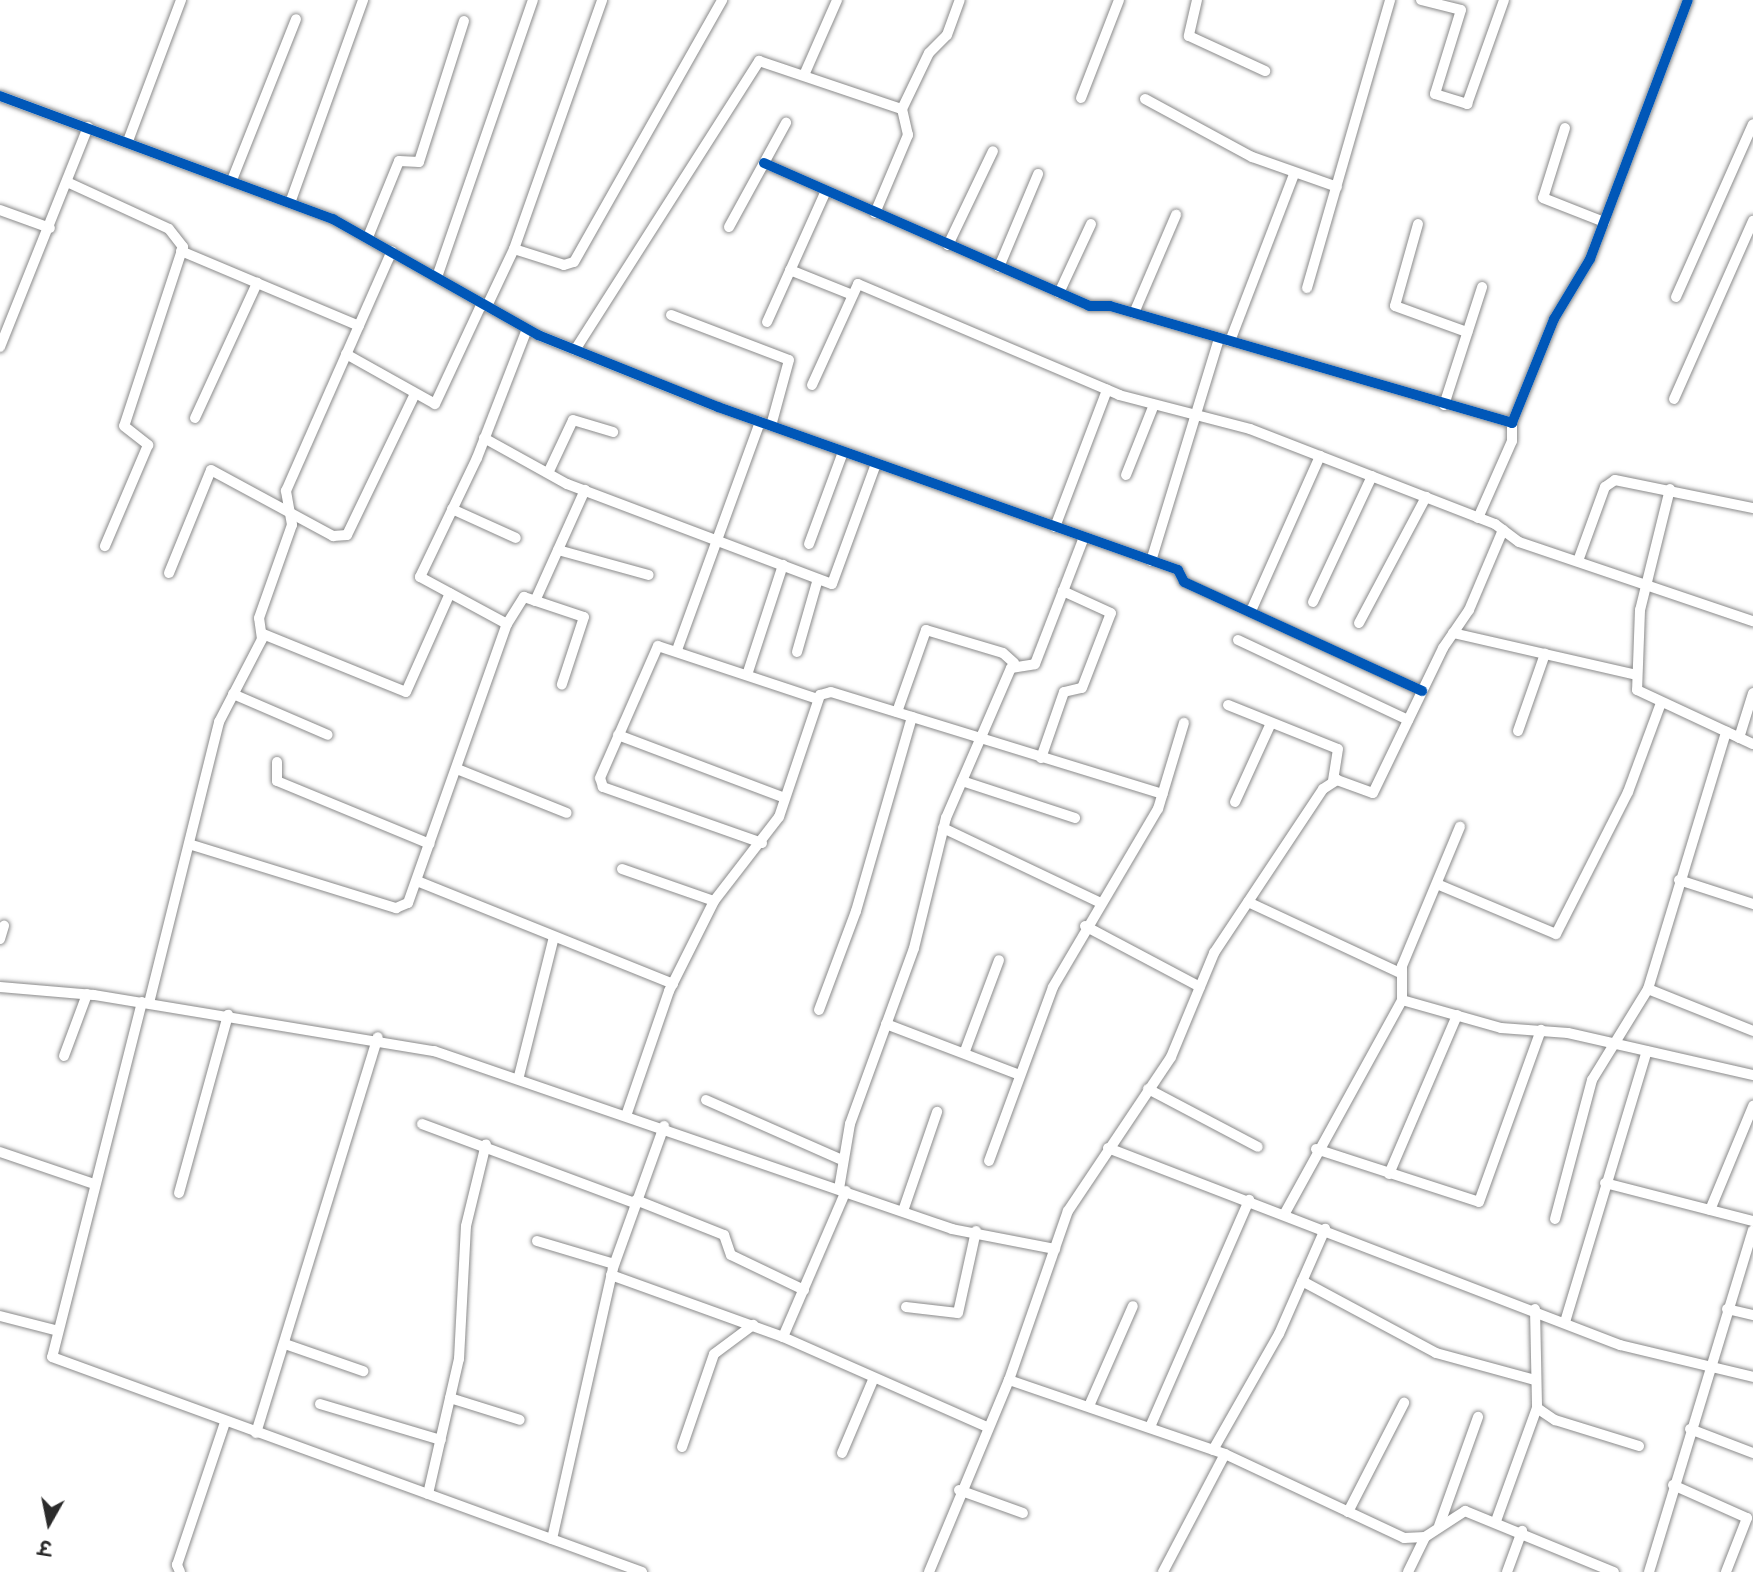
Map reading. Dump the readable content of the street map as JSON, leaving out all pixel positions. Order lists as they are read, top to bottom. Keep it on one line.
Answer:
{"north":"bottom"}
